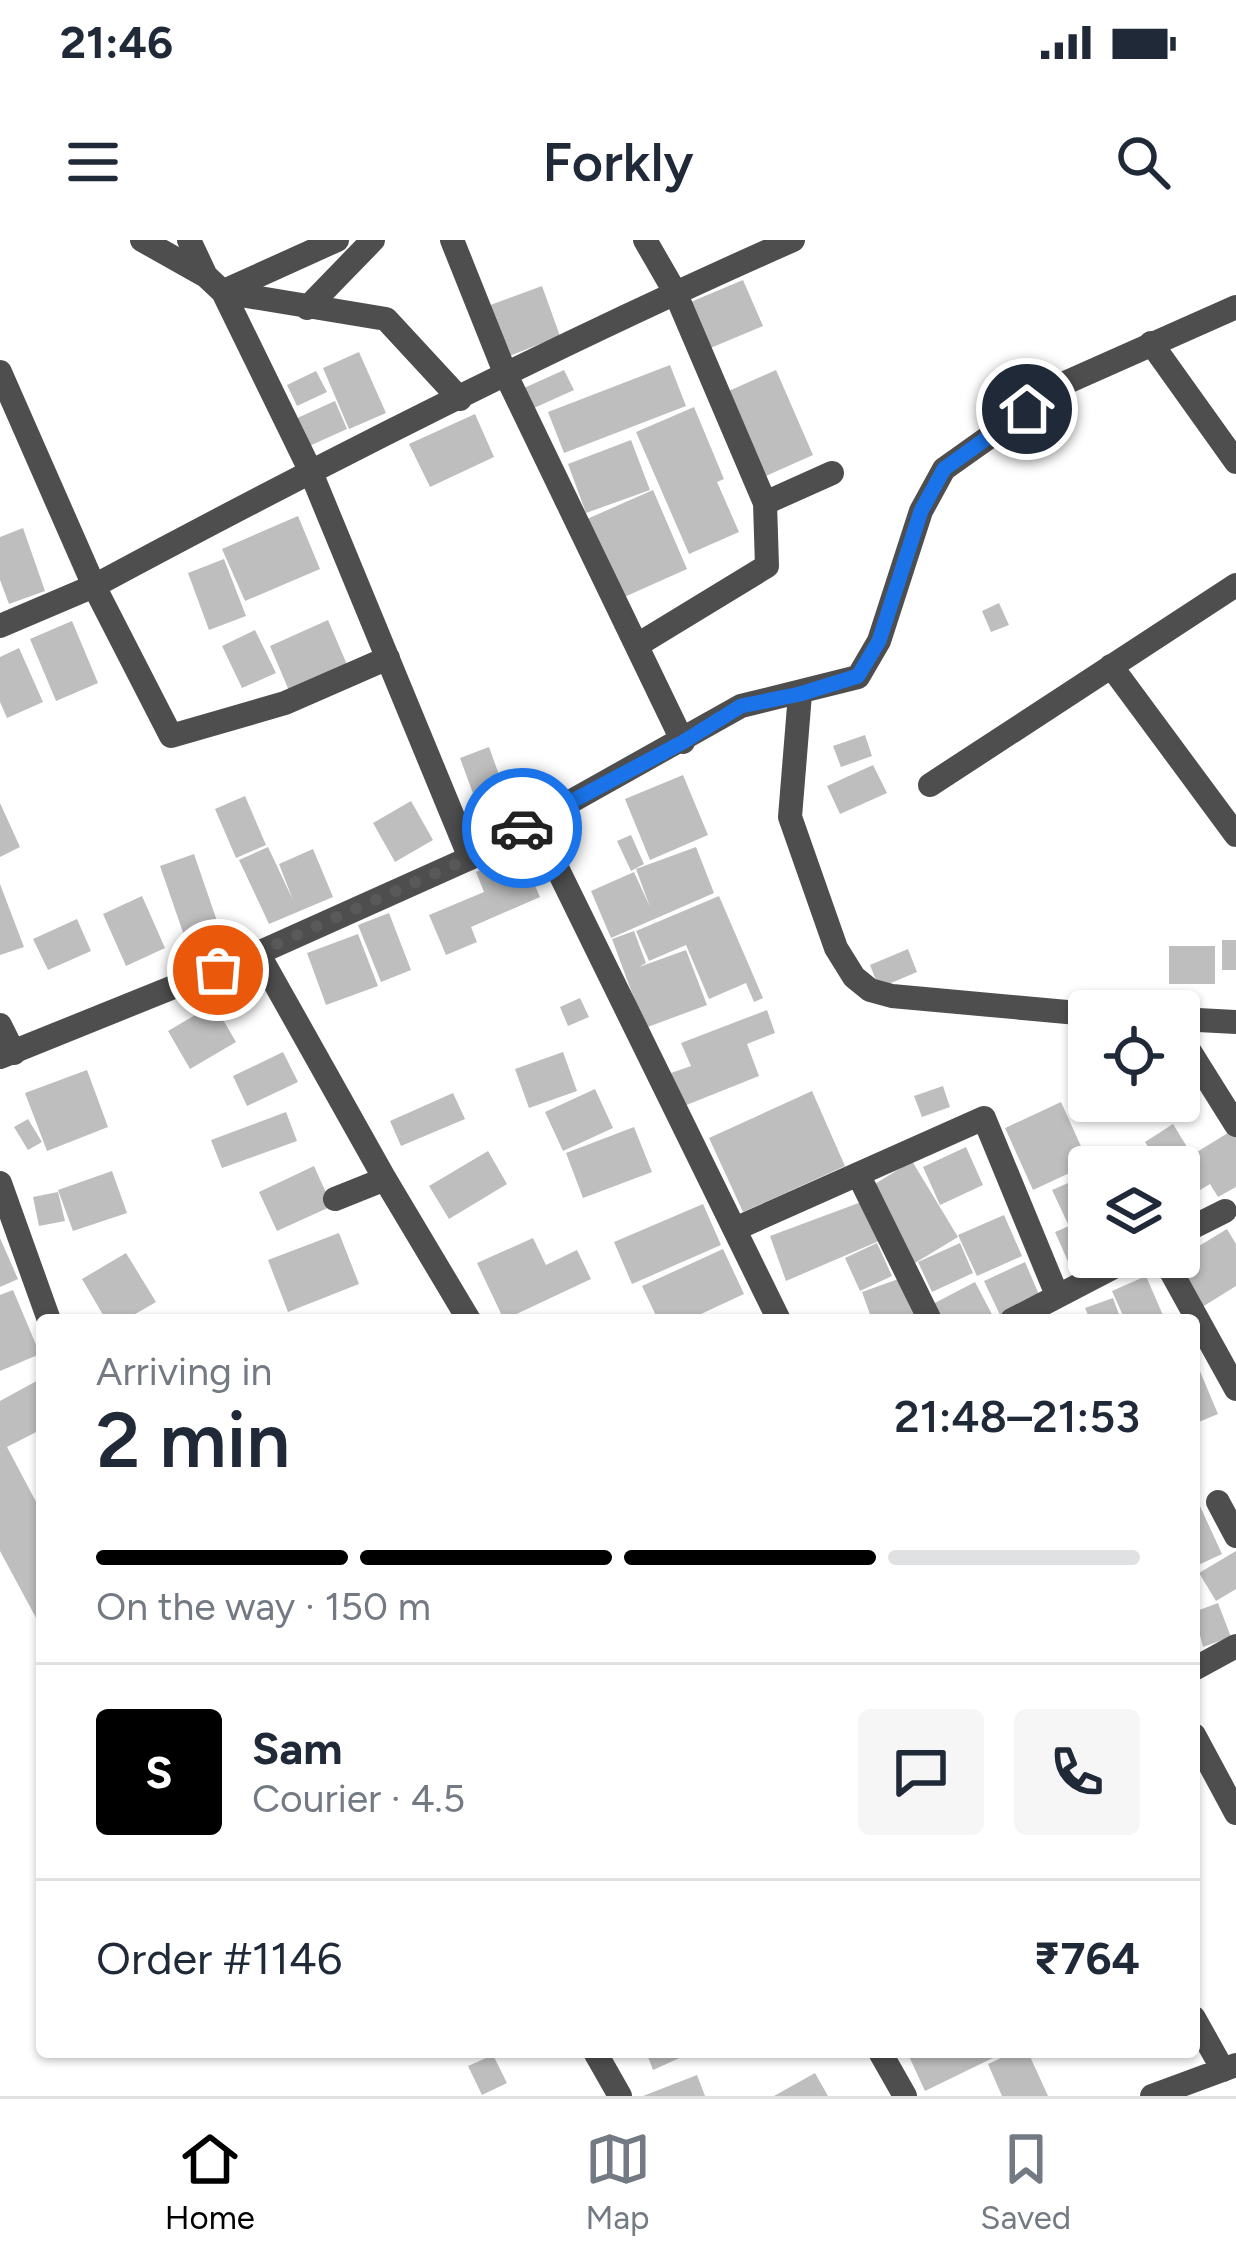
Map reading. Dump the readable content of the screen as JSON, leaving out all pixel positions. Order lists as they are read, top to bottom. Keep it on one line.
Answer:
{"page":{"status":"21:46","header":"Forkly","heading":["2 min","Arriving in","21:48–21:53"],"panel":["Sam","Courier · 4.5","Order #1146","₹764"],"bar":"On the way · 150 m","round":"S","tabs":["Home","Map","Saved"]}}
